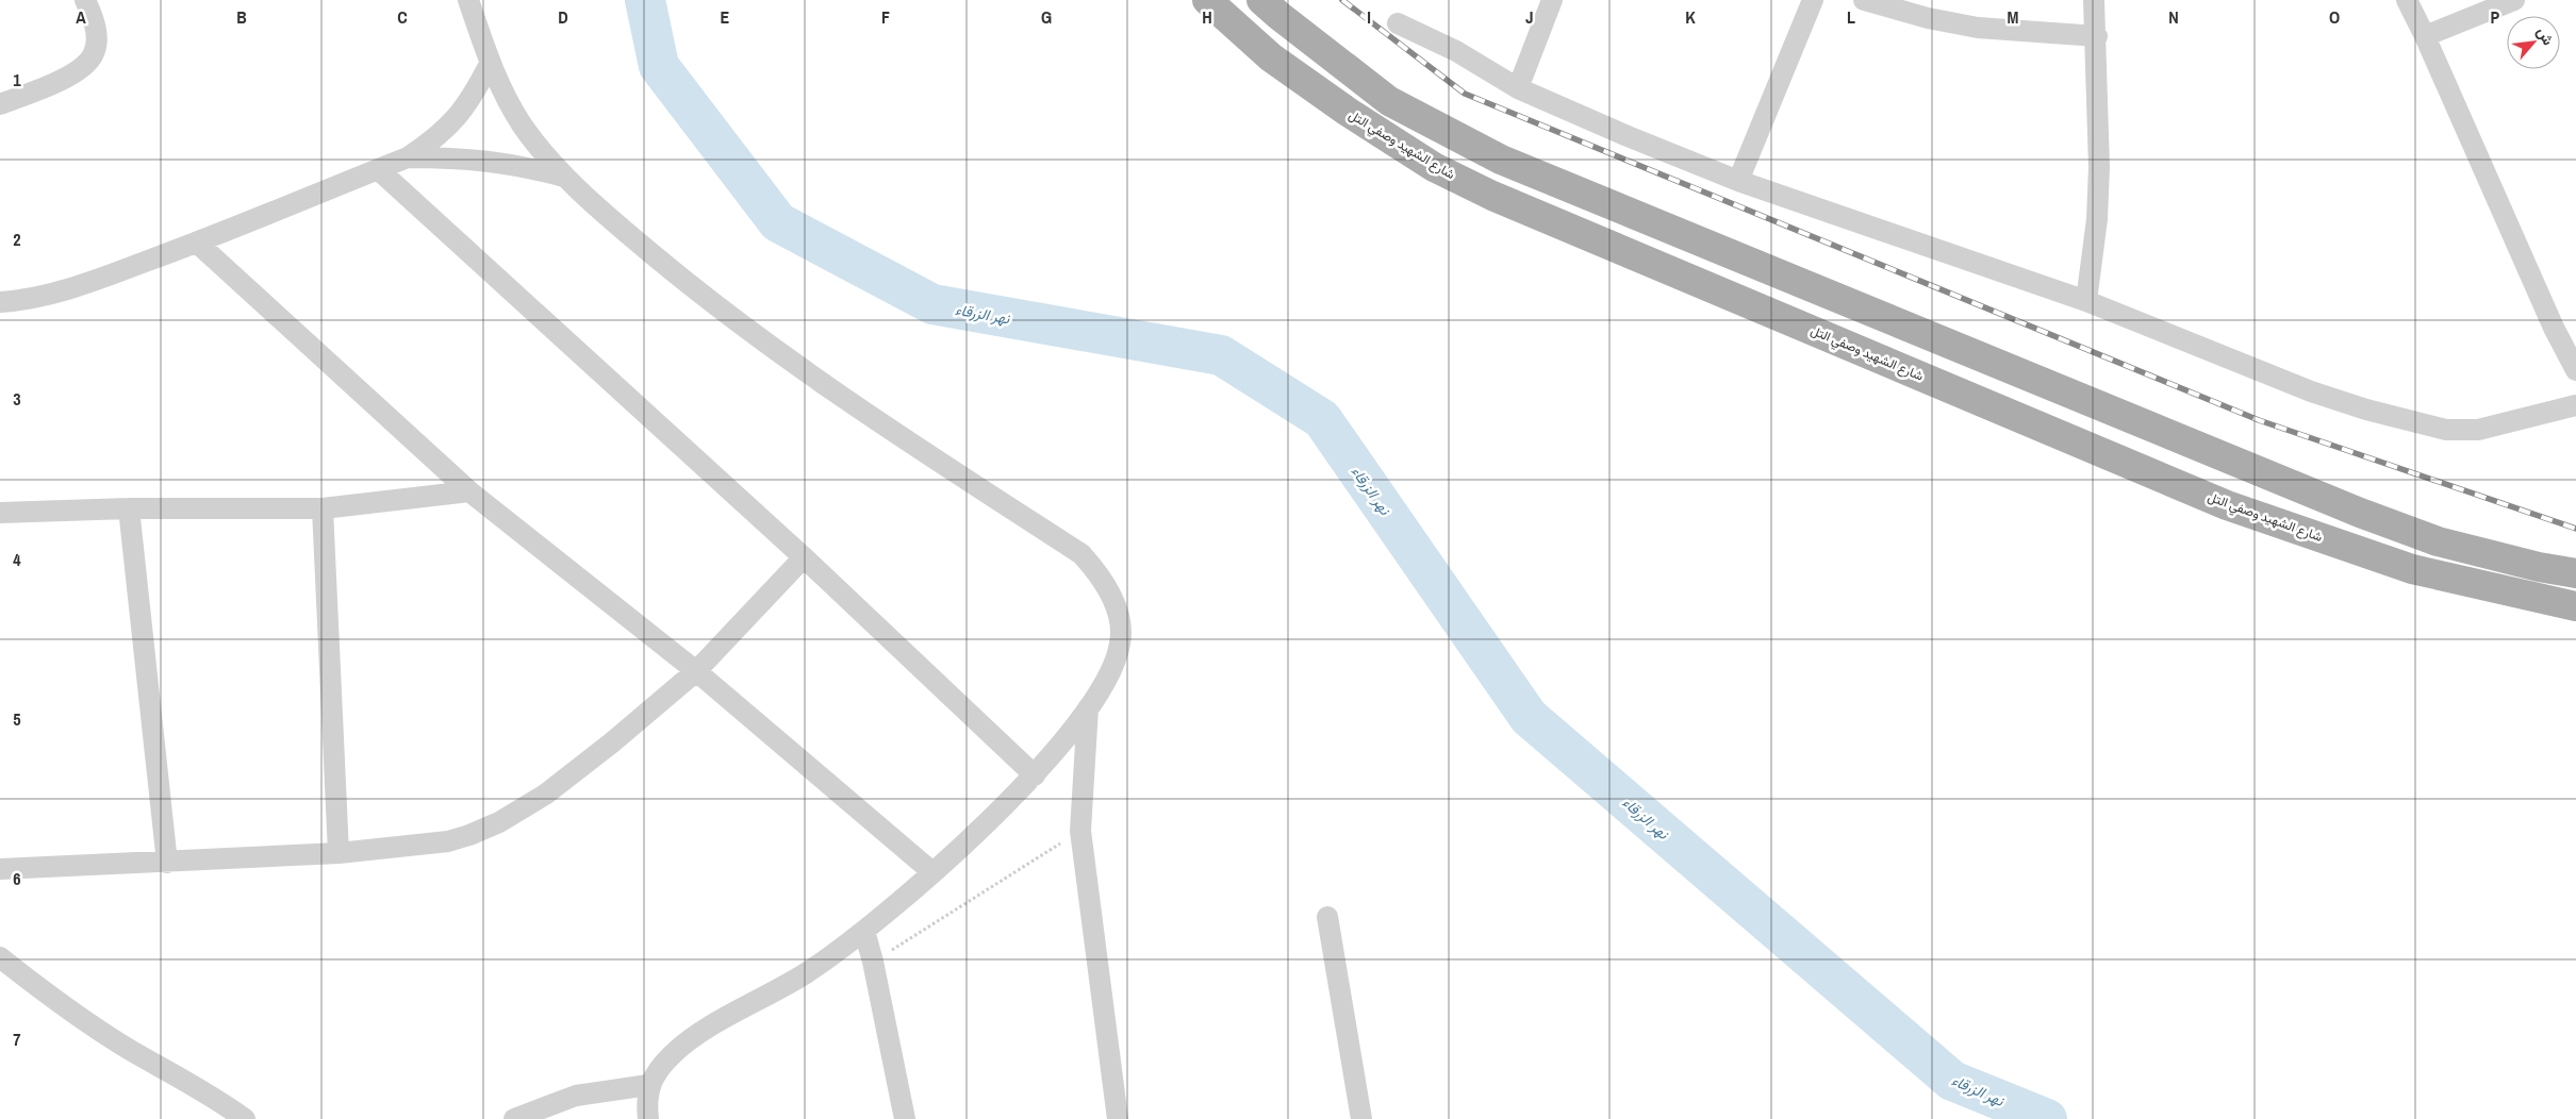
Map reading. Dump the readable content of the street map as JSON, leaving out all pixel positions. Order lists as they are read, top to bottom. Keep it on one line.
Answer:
{"streets":{"main road":["شارع الشهيد وصفي التل"]},"water":["نهر الزرقاء"],"north":"top right","grid":{"columns":["A","B","C","D","E","F","G","H","I","J","K","L","M","N","O","P"],"rows":["1","2","3","4","5","6","7"]}}
